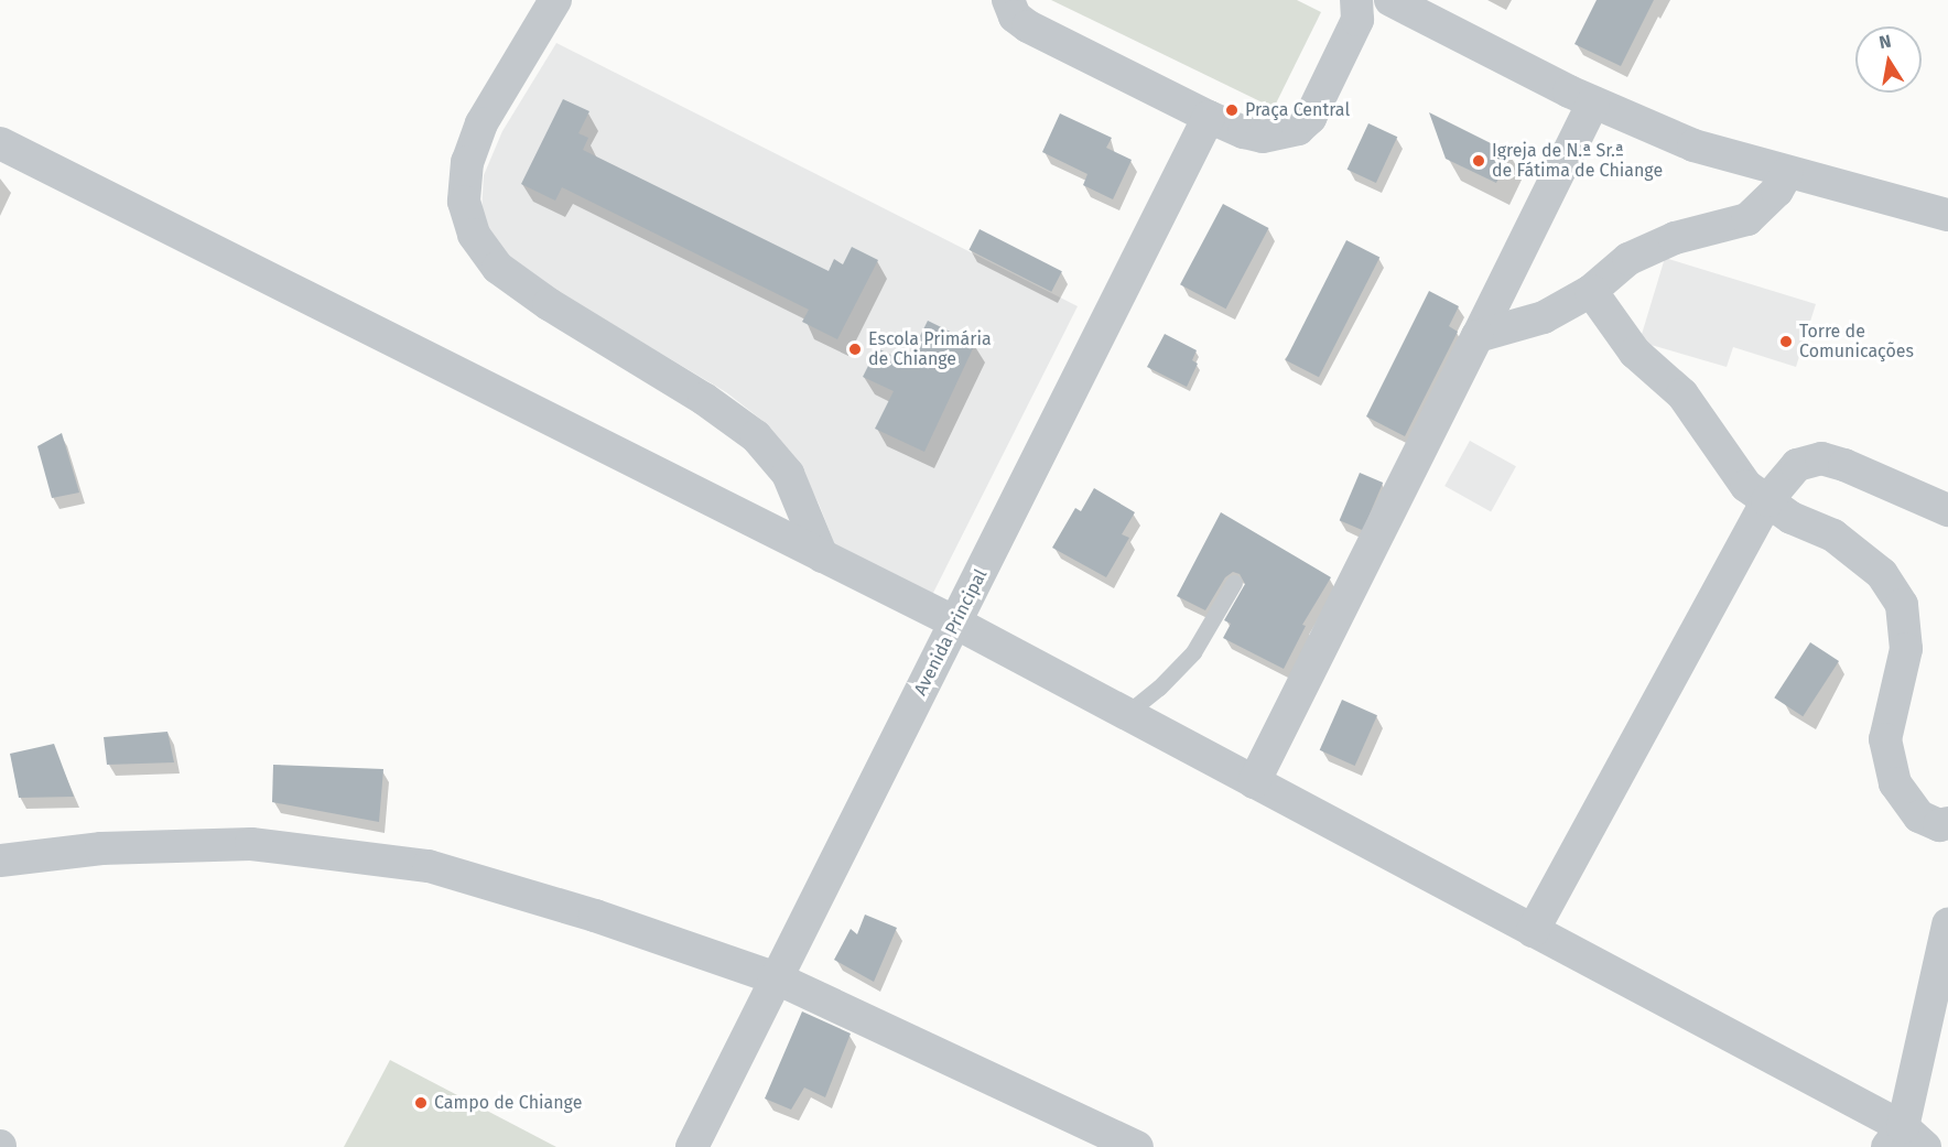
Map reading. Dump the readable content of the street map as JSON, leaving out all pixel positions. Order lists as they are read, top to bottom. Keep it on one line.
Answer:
{"streets":{"street":["Avenida Principal"]},"places":["Praça Central","Igreja de N.ª Sr.ª de Fátima de Chiange","Torre de Comunicações","Escola Primária de Chiange","Campo de Chiange"],"north":"top"}
